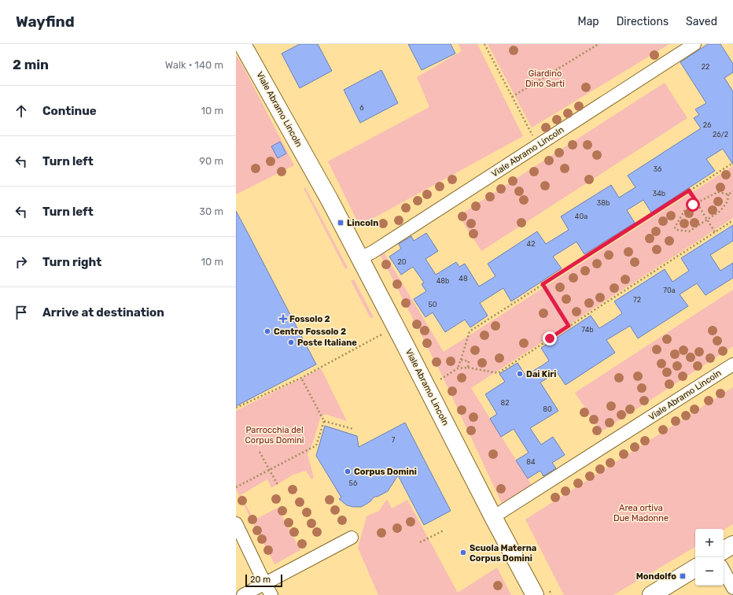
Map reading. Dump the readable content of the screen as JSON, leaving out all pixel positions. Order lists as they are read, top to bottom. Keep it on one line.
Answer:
{"streets":{"street":["Viale Abramo Lincoln"]},"parks":["Giardino Dino Sarti","Parrocchia del Corpus Domini","Area ortiva Due Madonne"],"places":{"transit":["Lincoln","Mondolfo"],"health":["Fossolo 2"],"other":["Centro Fossolo 2","Poste Italiane","Dai Kiri","Corpus Domini","Scuola Materna Corpus Domini"]},"house_numbers":["22","6","26","26/2","36","34b","38b","40a","42","20","48","48b","70a","72","50","74b","82","80","7","84","56"],"scale_bar":"20 m","page":{"header":"Wayfind","nav":["Map","Directions","Saved"],"heading":["2 min","Walk · 140 m"],"list":[["Continue","10 m"],["Turn left","90 m"],["Turn left","30 m"],["Turn right","10 m"],"Arrive at destination"],"map_buttons":["+","−"],"scale":"20 m"}}
